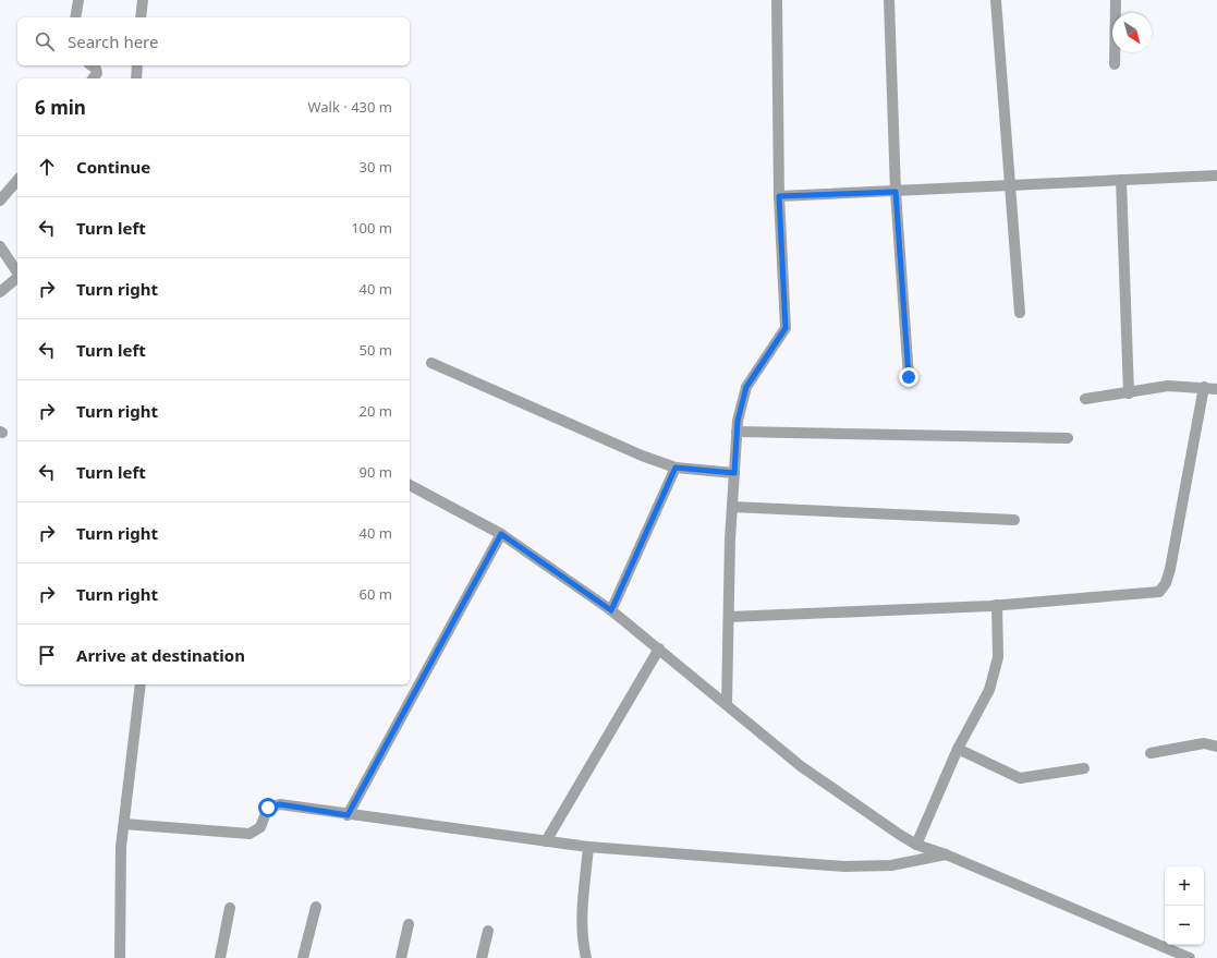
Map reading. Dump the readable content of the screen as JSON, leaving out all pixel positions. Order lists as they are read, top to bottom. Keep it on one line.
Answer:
{"north":"bottom right","page":{"search":"Search here","heading":["6 min","Walk · 430 m"],"list":[["Continue","30 m"],["Turn left","100 m"],["Turn right","40 m"],["Turn left","50 m"],["Turn right","20 m"],["Turn left","90 m"],["Turn right","40 m"],["Turn right","60 m"],"Arrive at destination"],"map_buttons":["+","−"]}}
